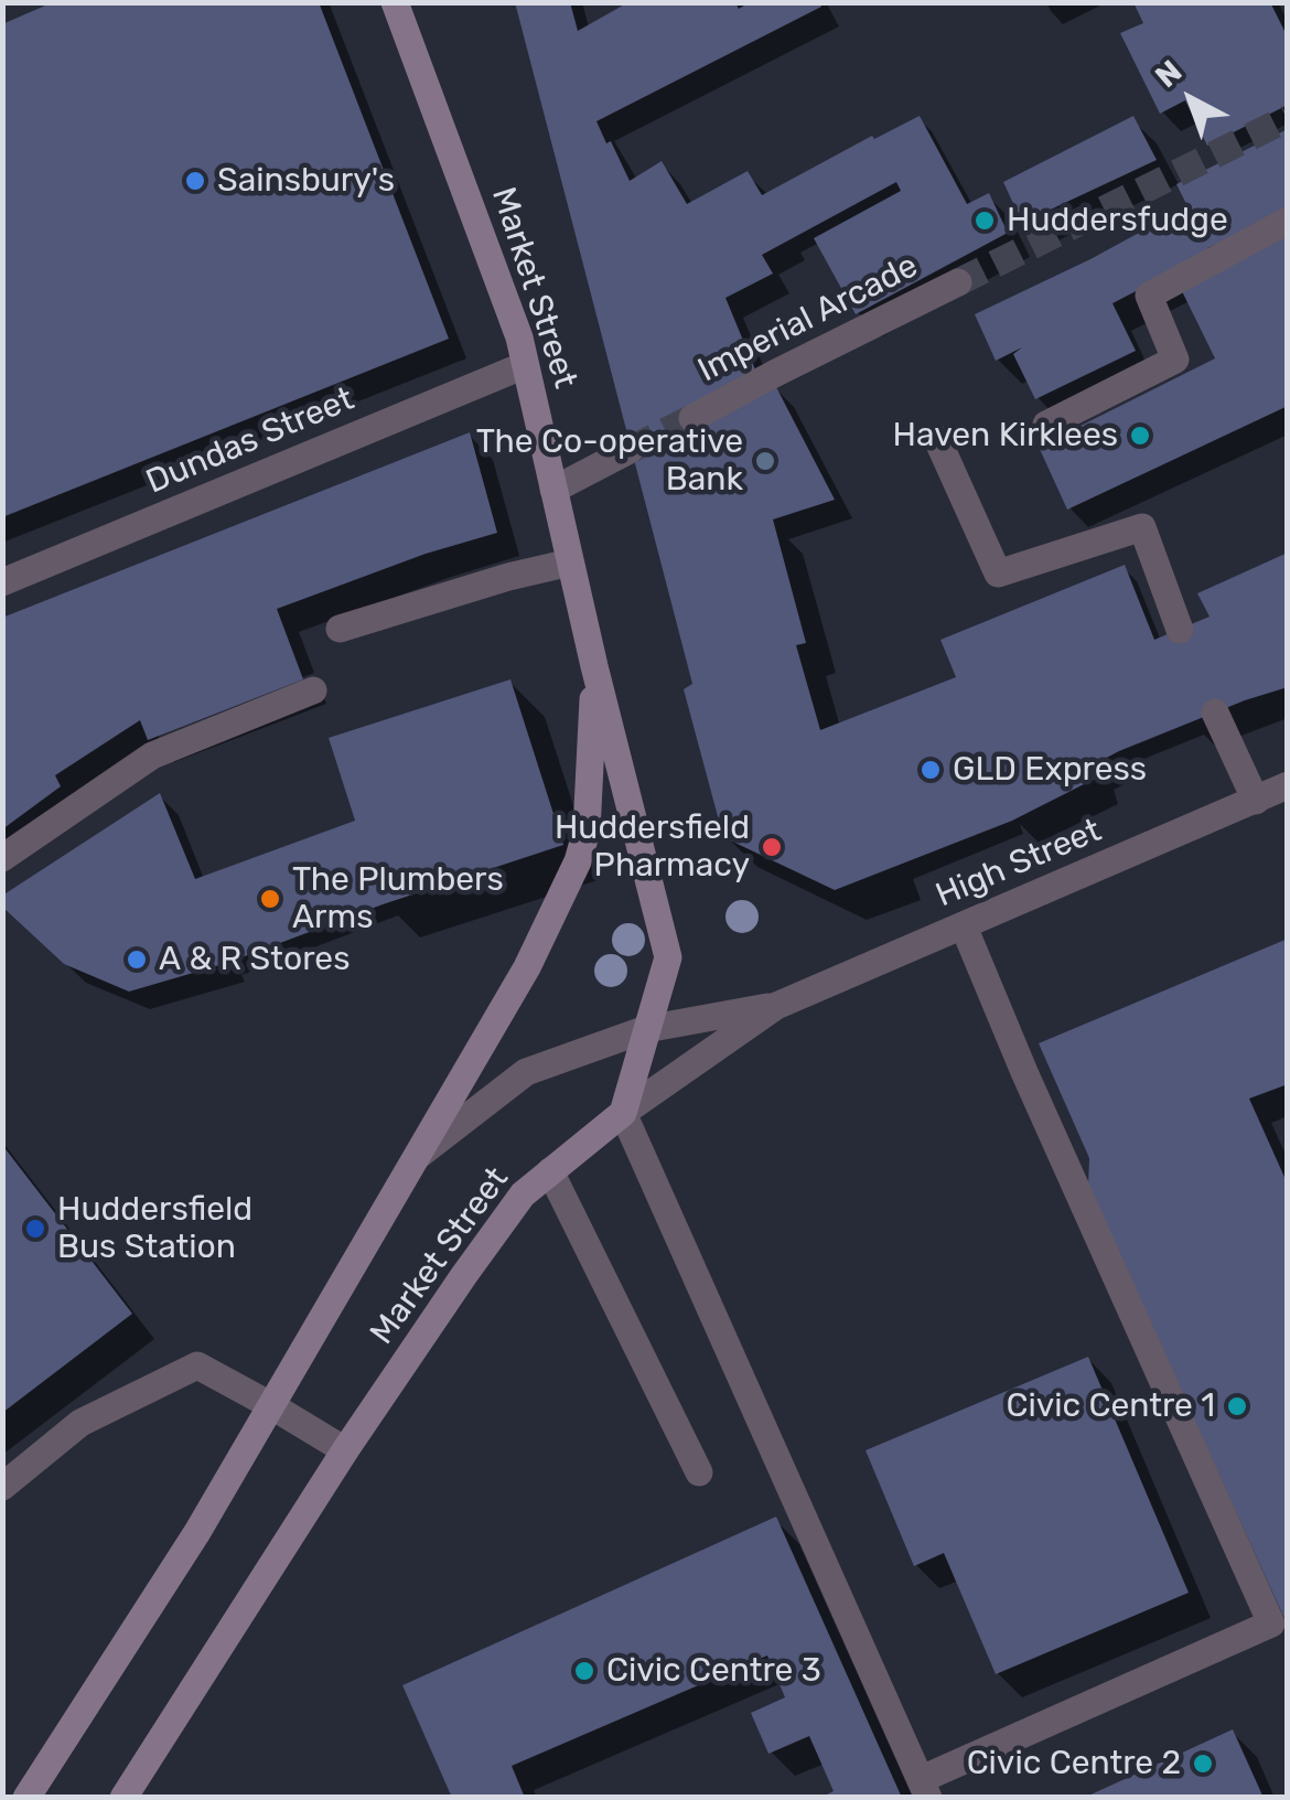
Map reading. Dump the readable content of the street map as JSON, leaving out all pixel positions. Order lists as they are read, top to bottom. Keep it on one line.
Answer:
{"streets":{"street":["Market Street","Imperial Arcade","Dundas Street","High Street"]},"crossings":[["Market Street","Dundas Street"],["Market Street","High Street"]],"places":["Sainsbury's","Huddersfudge","Haven Kirklees","The Co-operative Bank","GLD Express","Huddersfield Pharmacy","The Plumbers Arms","A & R Stores","Huddersfield Bus Station","Civic Centre 1","Civic Centre 3","Civic Centre 2"],"north":"top left"}
